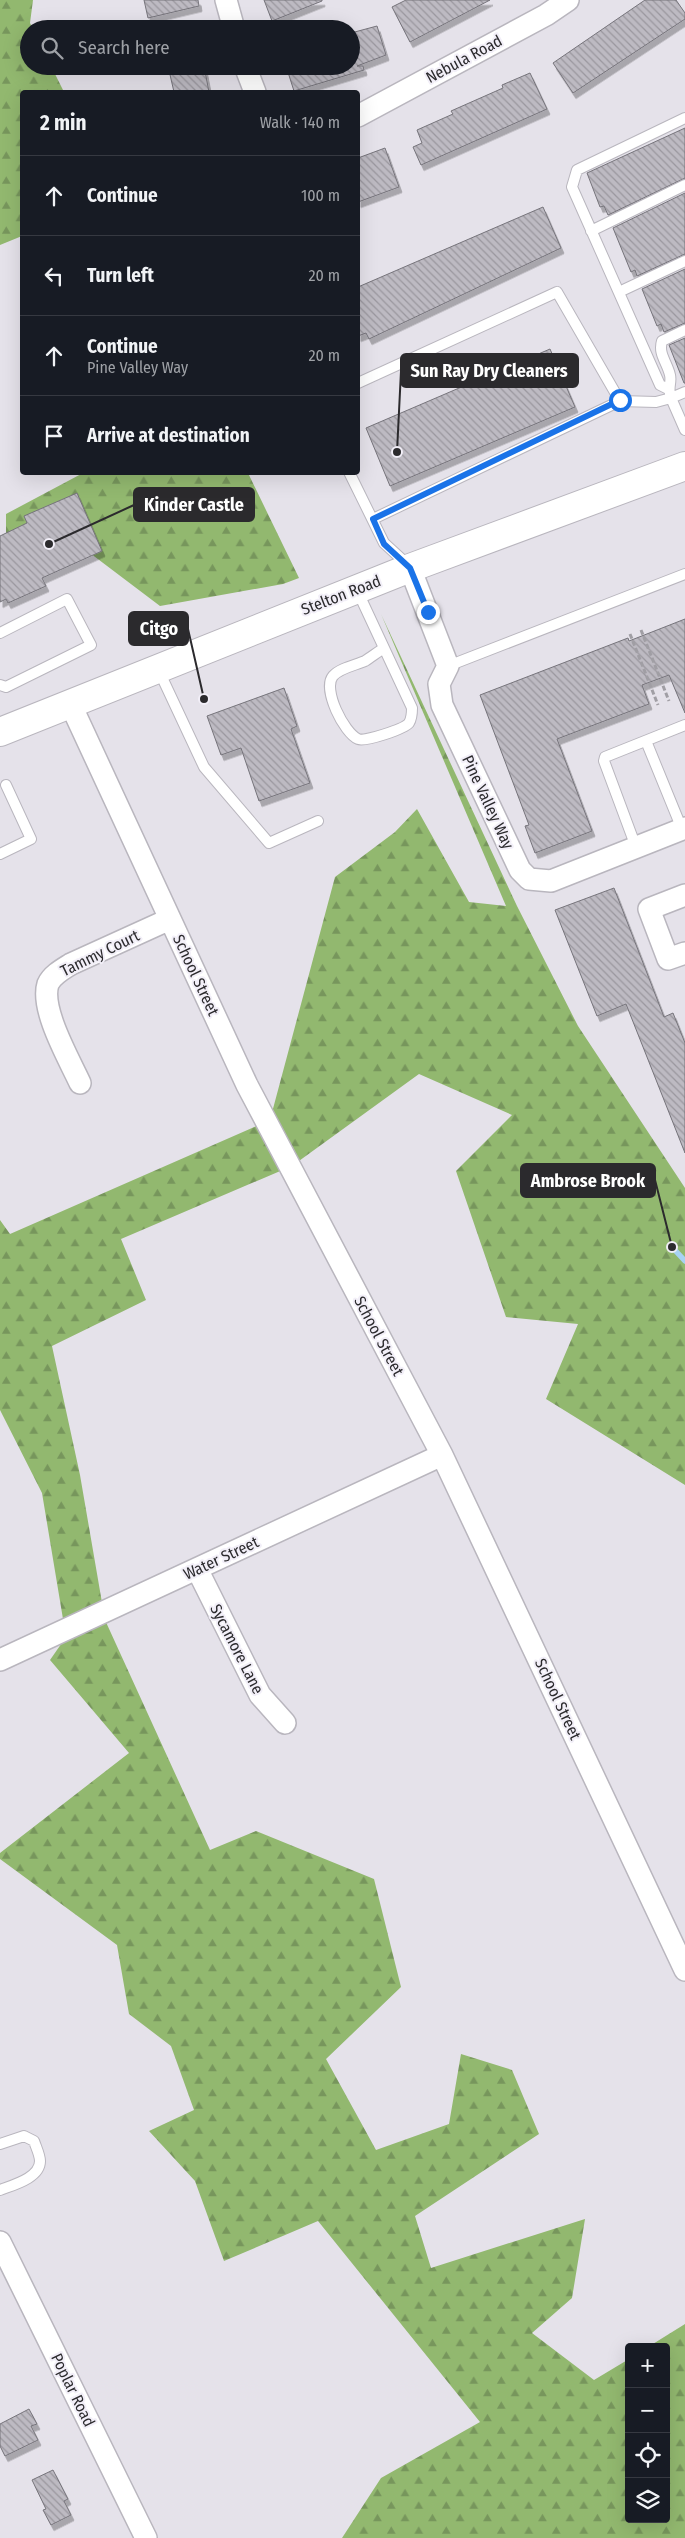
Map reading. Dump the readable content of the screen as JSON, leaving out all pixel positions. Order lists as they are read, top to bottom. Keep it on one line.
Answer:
{"streets":{"main road":["Stelton Road"],"street":["Nebula Road","Pine Valley Way","Tammy Court","School Street","Water Street","Sycamore Lane","Poplar Road"]},"crossings":[["Stelton Road","School Street"],["Tammy Court","School Street"],["School Street","Water Street"],["Water Street","Sycamore Lane"]],"places":["Sun Ray Dry Cleaners","Kinder Castle","Citgo","Ambrose Brook"],"page":{"search":"Search here","heading":["2 min","Walk · 140 m"],"list":[["Continue","100 m"],["Turn left","20 m"],["Continue","Pine Valley Way","20 m"],"Arrive at destination"],"map_buttons":["+","−"]}}
